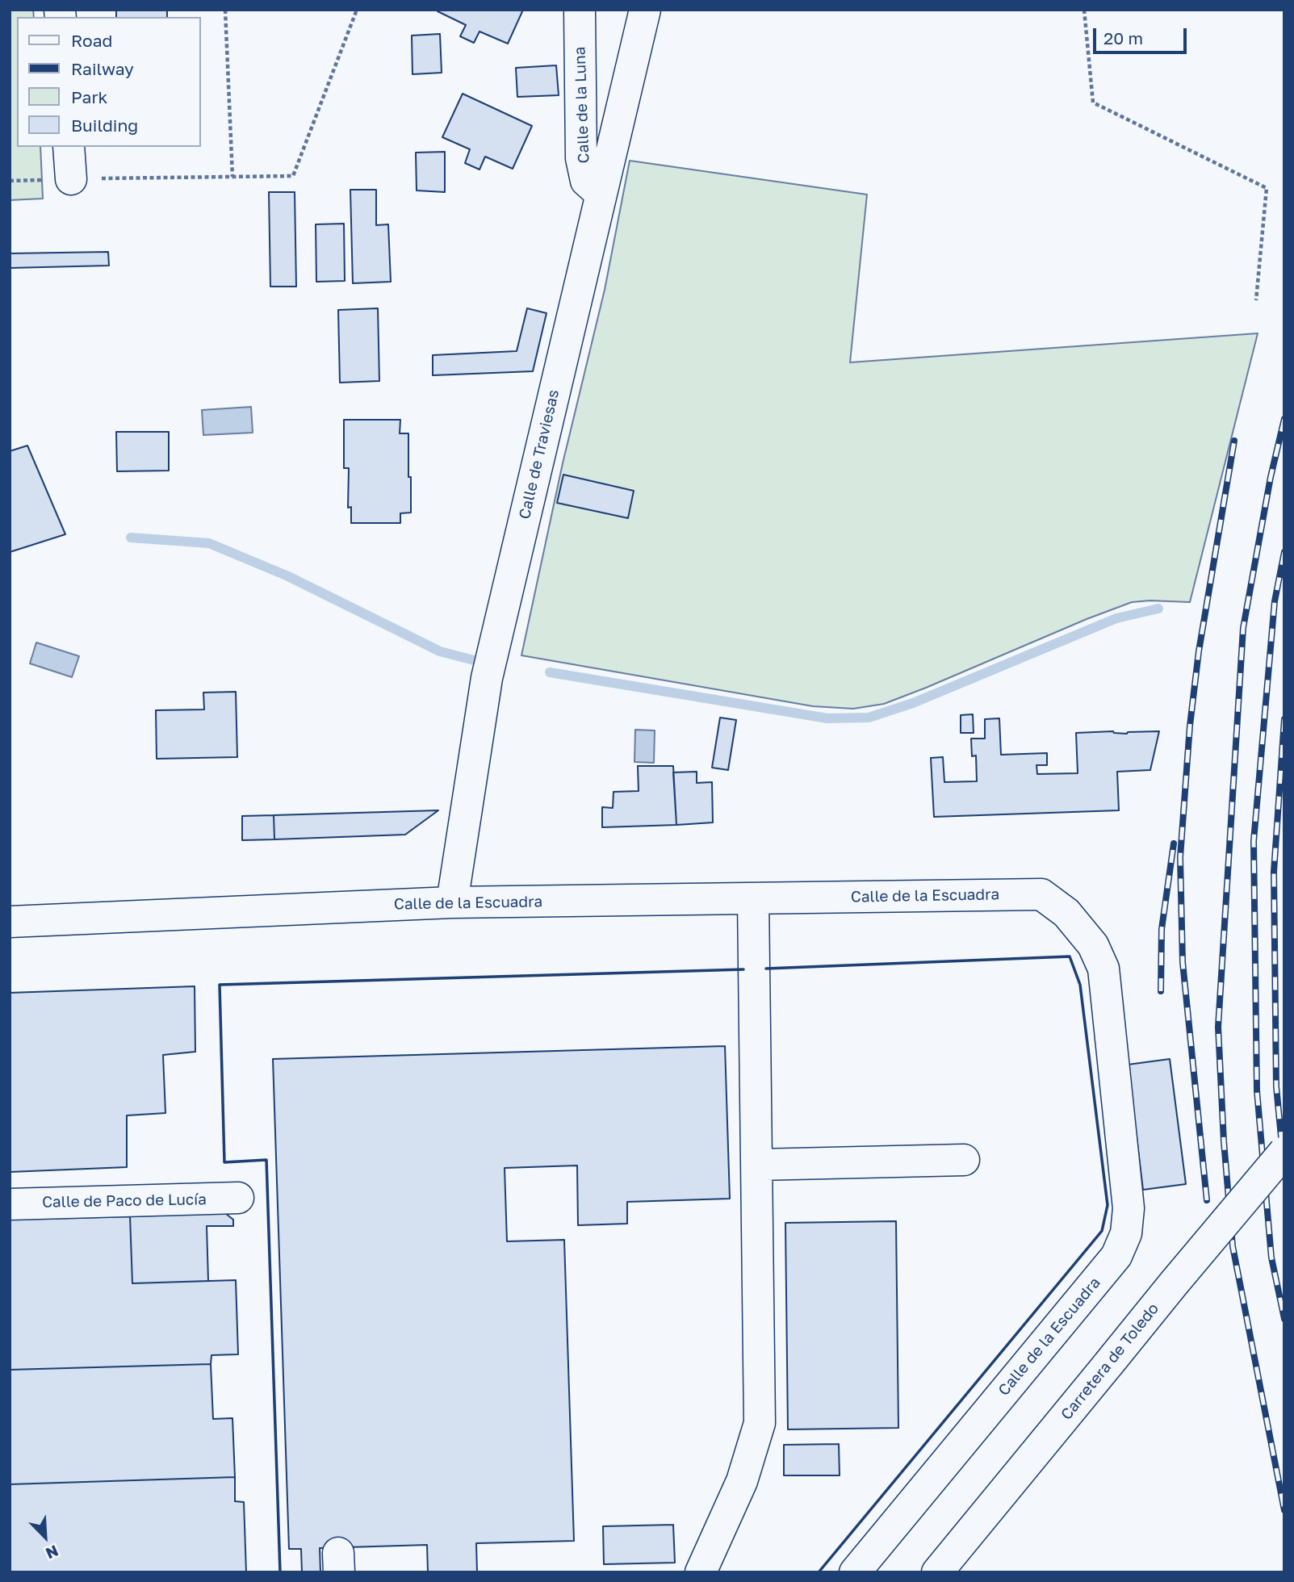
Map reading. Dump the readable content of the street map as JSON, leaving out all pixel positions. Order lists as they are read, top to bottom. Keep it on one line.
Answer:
{"streets":{"street":["Calle de la Luna","Calle de Traviesas","Calle de la Escuadra","Calle de Paco de Lucía","Carretera de Toledo"]},"crossings":[["Calle de la Luna","Calle de Traviesas"],["Calle de Traviesas","Calle de la Escuadra"]],"legend":["Road","Railway","Park","Building"],"scale_bar":"20 m","north":"bottom right"}
